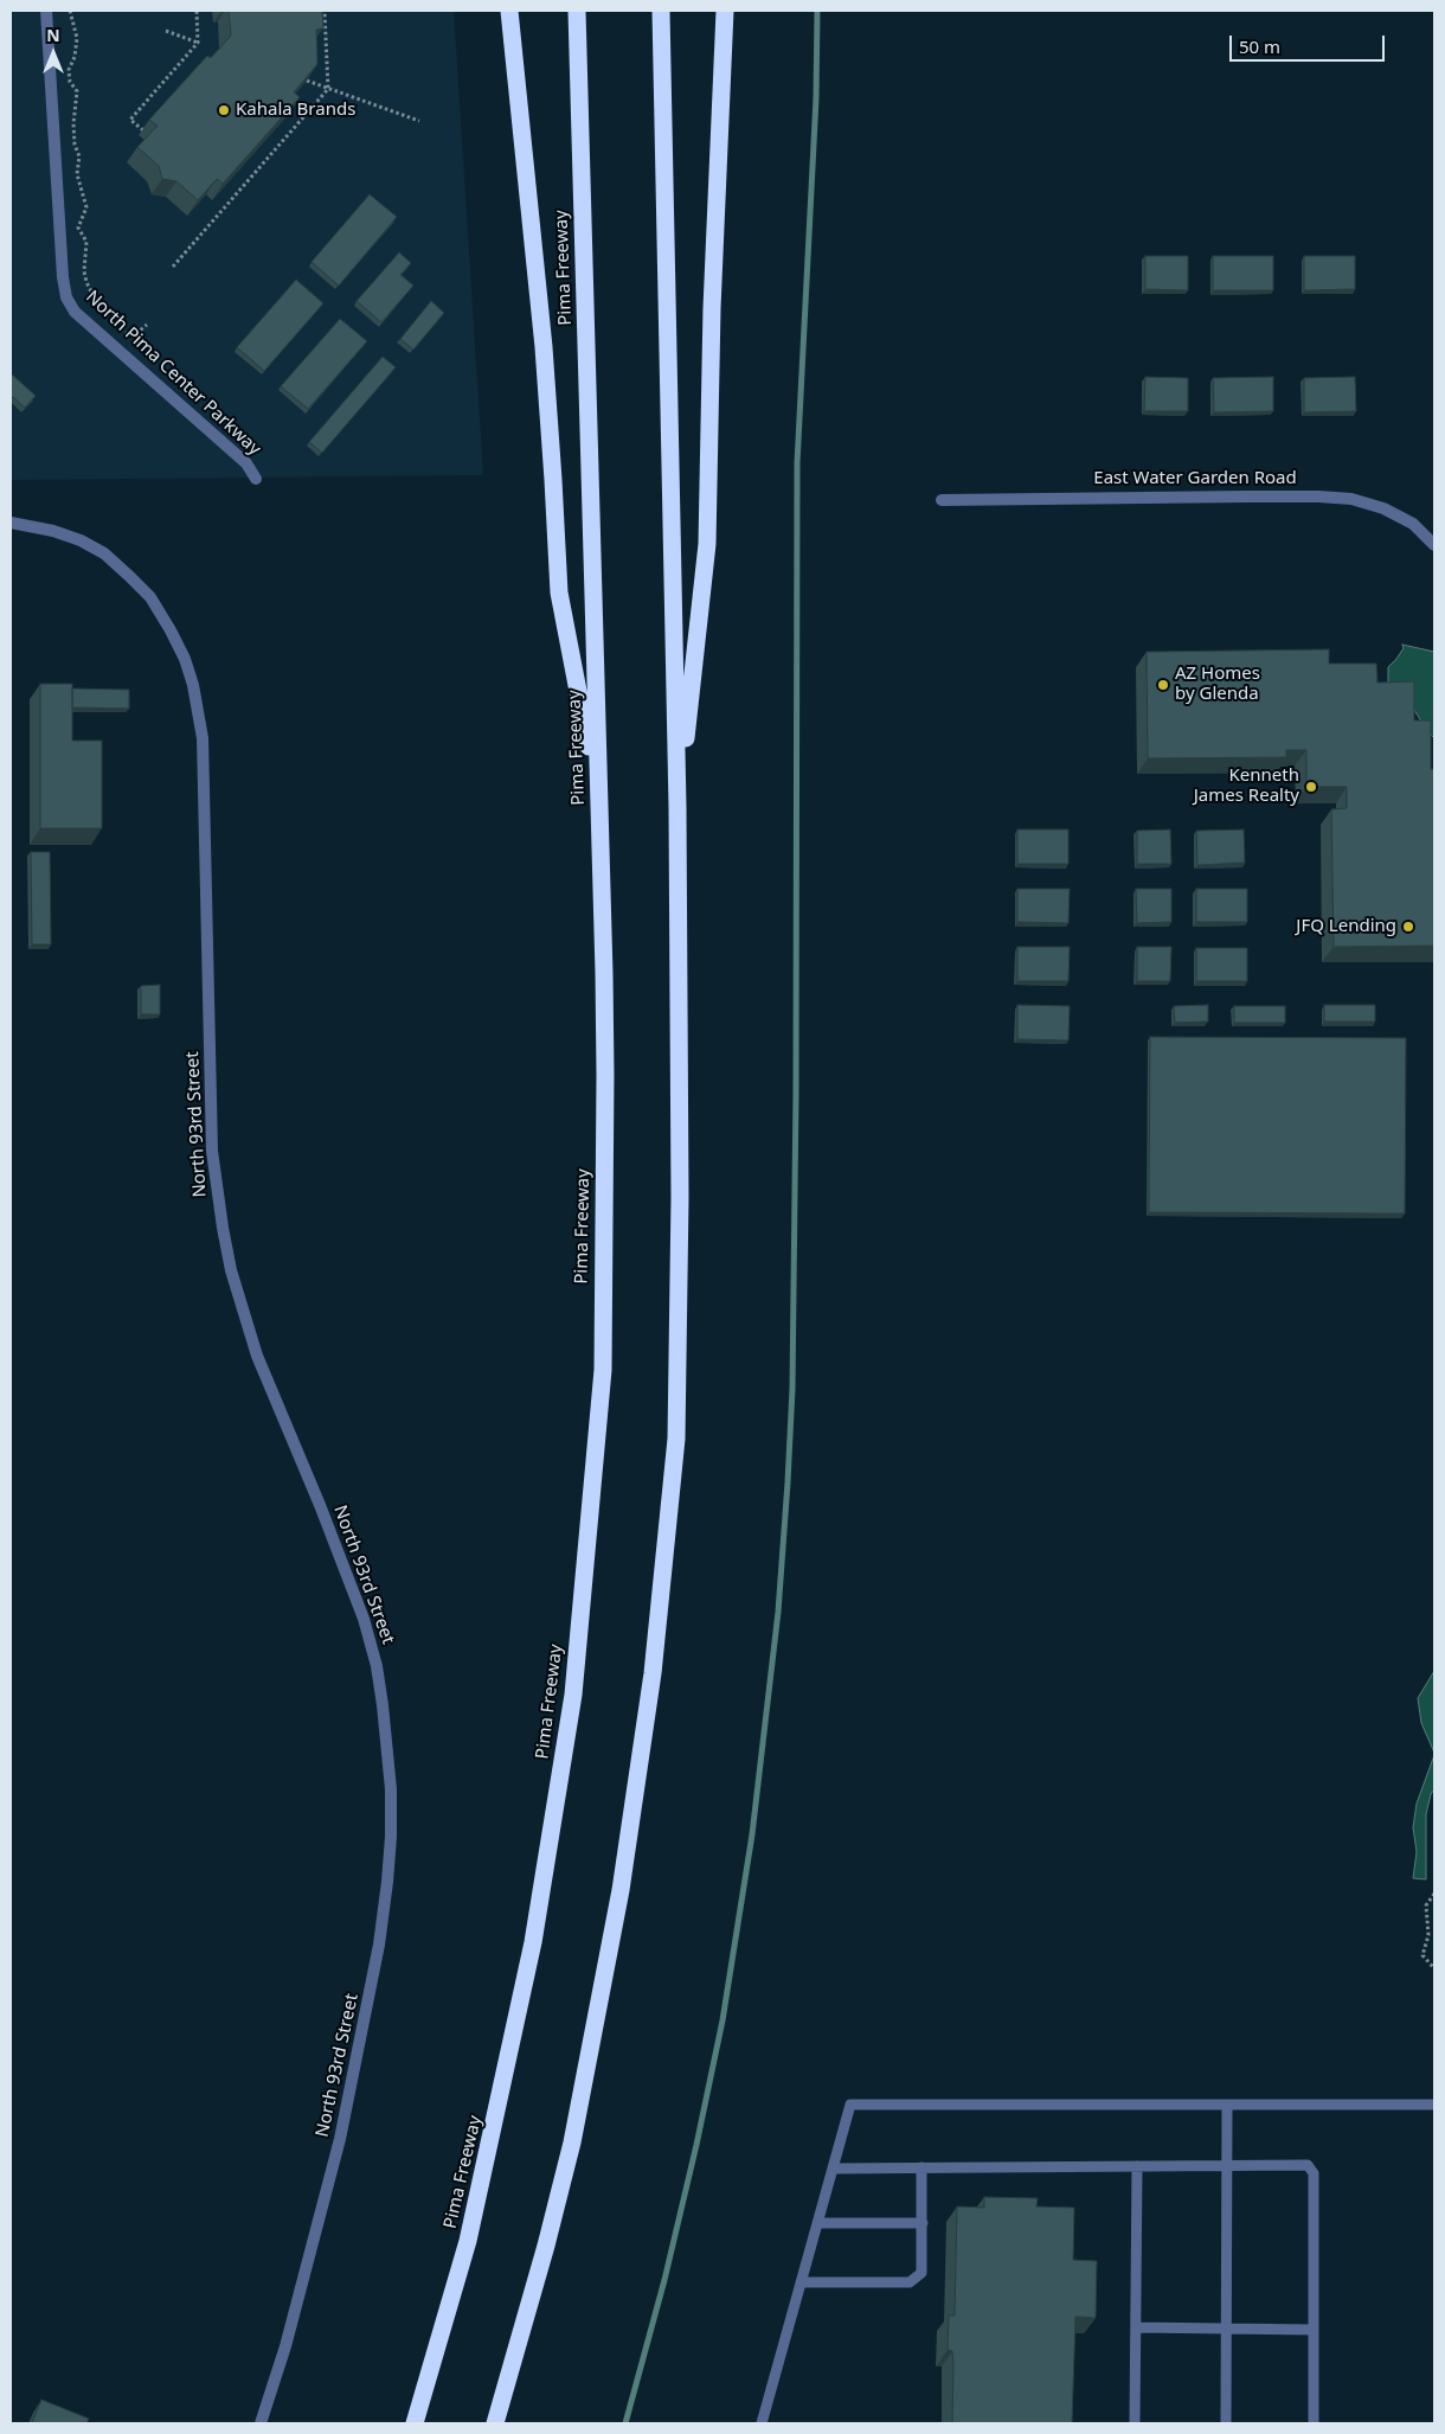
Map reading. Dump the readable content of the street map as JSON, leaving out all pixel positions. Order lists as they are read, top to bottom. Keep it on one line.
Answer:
{"streets":{"highway":["Pima Freeway"],"street":["North Pima Center Parkway","East Water Garden Road","North 93rd Street"]},"places":["Kahala Brands","AZ Homes by Glenda","Kenneth James Realty","JFQ Lending"],"scale_bar":"50 m","north":"top"}
